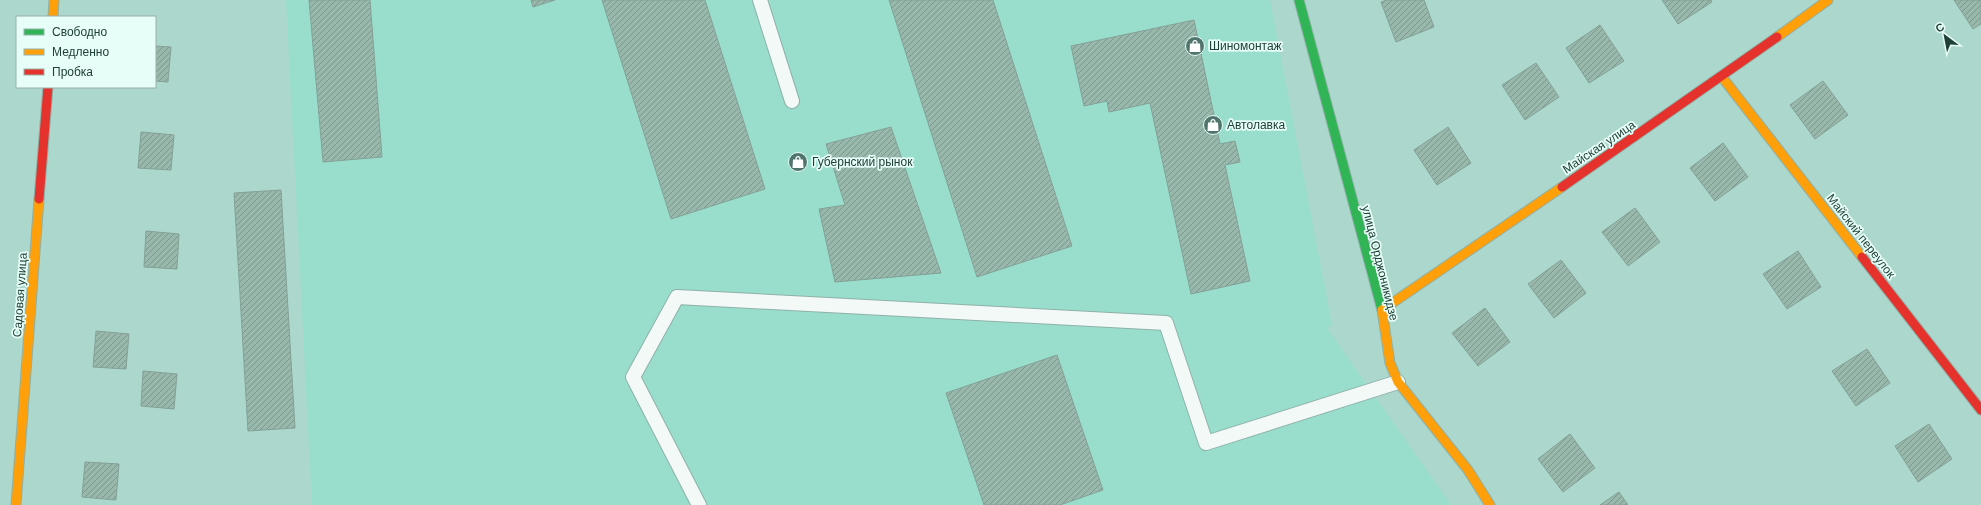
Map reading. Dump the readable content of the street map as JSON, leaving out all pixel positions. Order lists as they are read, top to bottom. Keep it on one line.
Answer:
{"streets":{"street":["Майская улица","Майский переулок","улица Орджоникидзе","Садовая улица"]},"crossings":[["Майская улица","Майский переулок"],["Майская улица","улица Орджоникидзе"]],"places":{"shop":["Шиномонтаж","Автолавка","Губернский рынок"]},"legend":["Свободно","Медленно","Пробка"],"north":"top left"}
